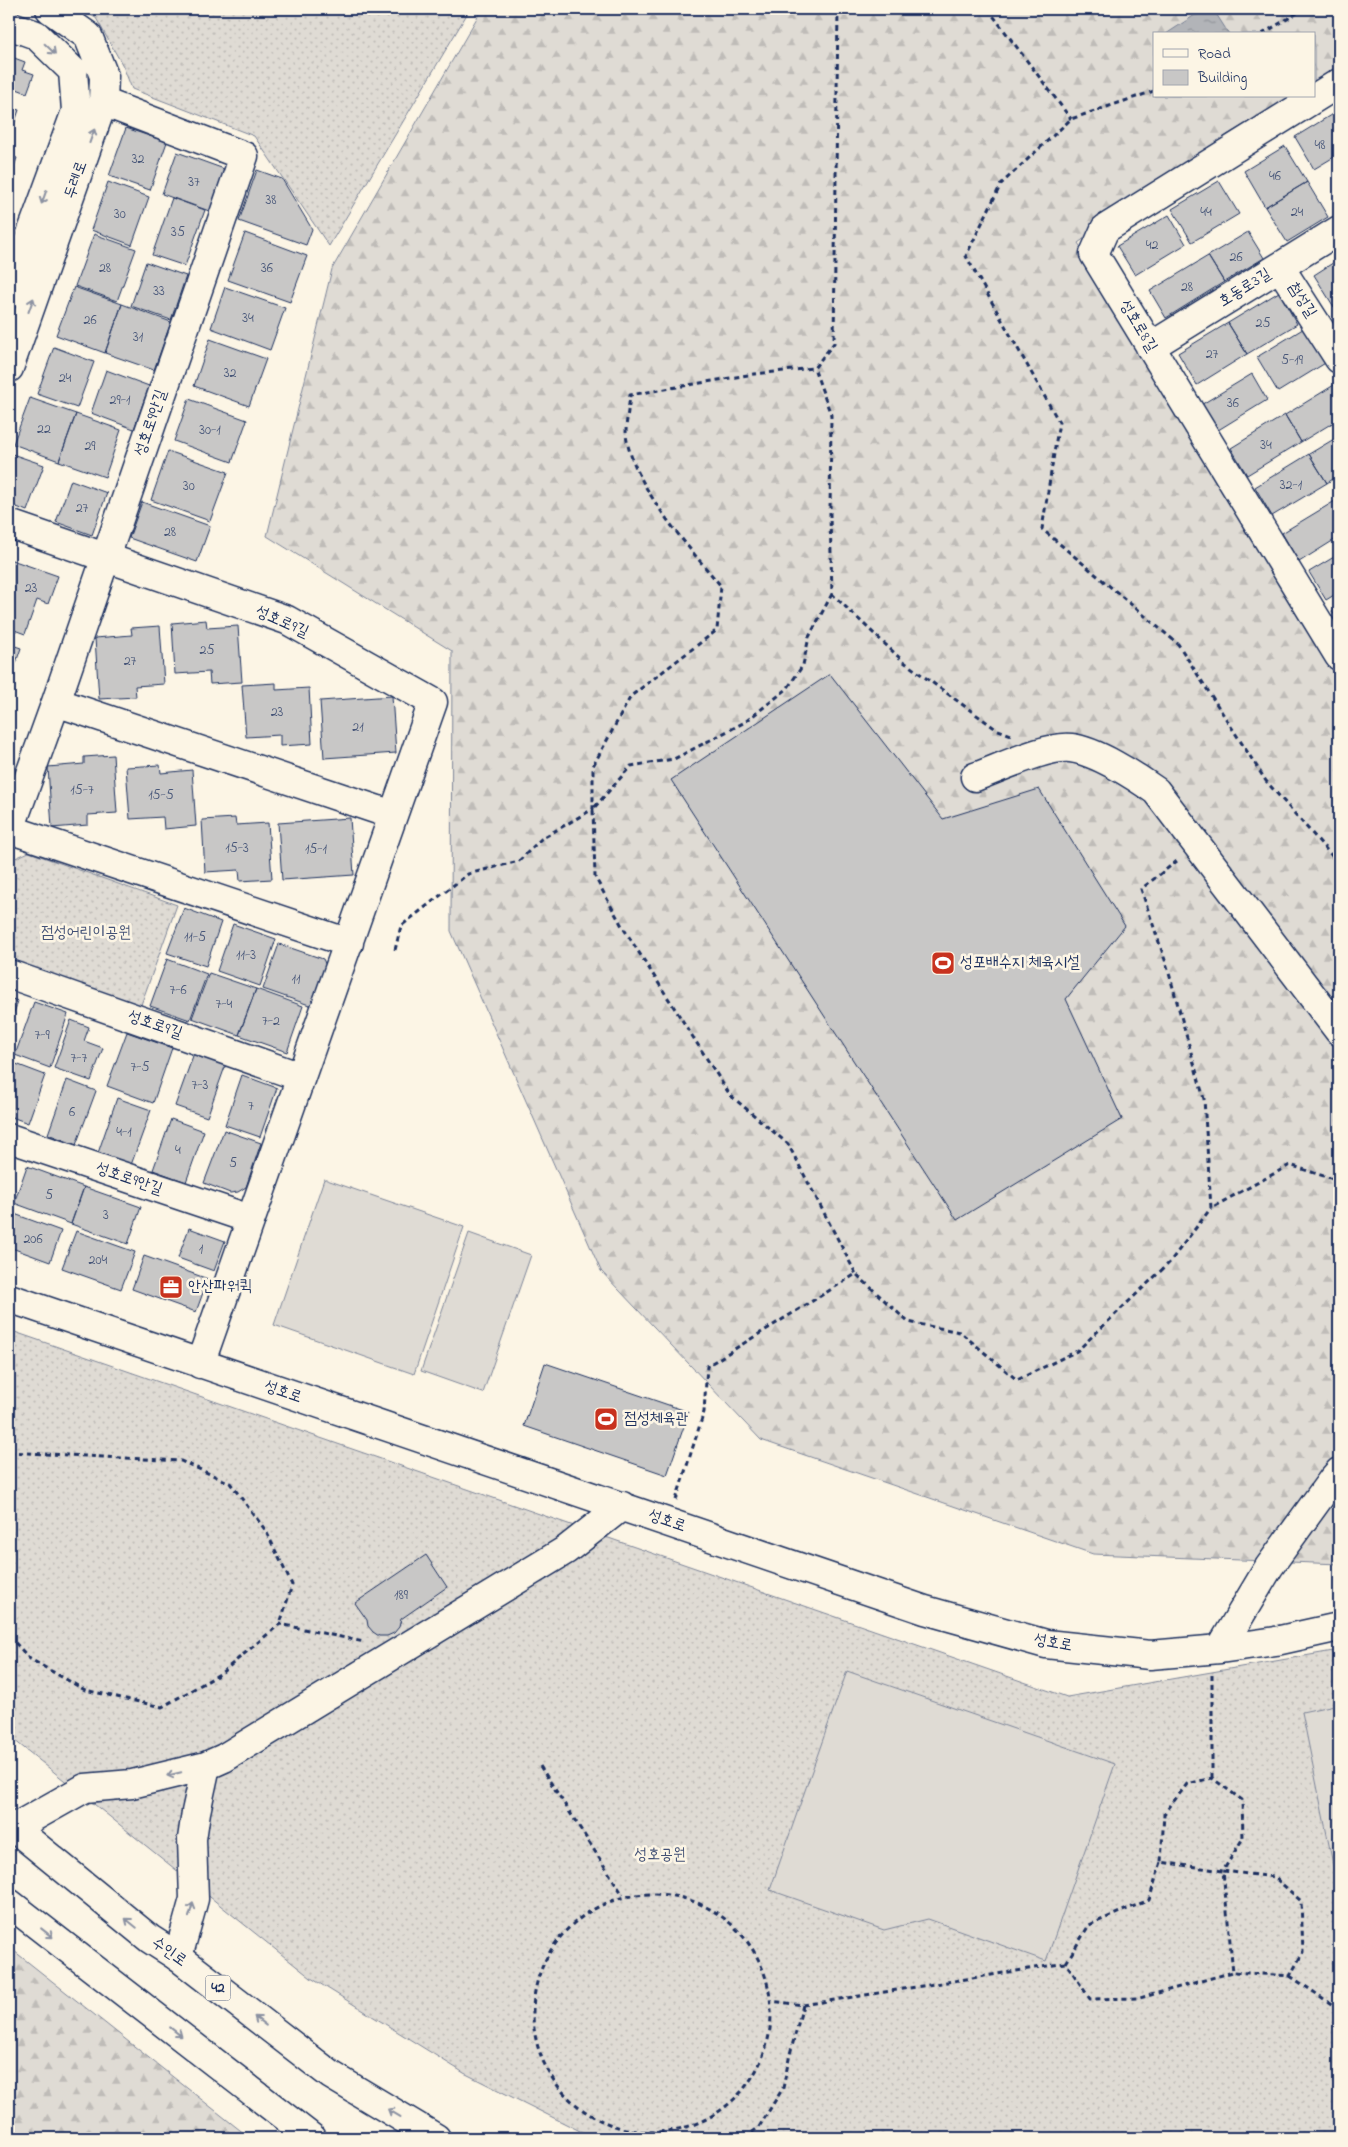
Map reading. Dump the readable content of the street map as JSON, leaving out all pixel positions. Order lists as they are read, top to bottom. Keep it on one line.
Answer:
{"streets":{"main road":["두레로","호동로3길","첨성길","성호로8길","성호로9안길","성호로9길","성호로","수인로","42"]},"crossings":[["두레로","성호로9안길"],["호동로3길","첨성길"],["호동로3길","성호로8길"],["성호로9안길","성호로9길"],["성호로9길","성호로"]],"parks":["점성어린이공원","성호공원"],"places":{"sports":["성포배수지 체육시설","점성체육관"],"office":["안산파워퀵"]},"house_numbers":["48","32","46","37","38","44","24","30","35","42","26","28","36","28","33","34","26","25","31","27","5-19","32","24","29-1","36","22","30-1","34","29","32-1","30","27","28","23","25","27","23","21","15-7","15-5","15-3","15-1","11-5","11-3","11","7-6","7-4","7-2","7-9","7-7","7-5","7-3","7","6","4-1","4","5","5","3","206","1","204","189"],"legend":["Road","Building"]}
